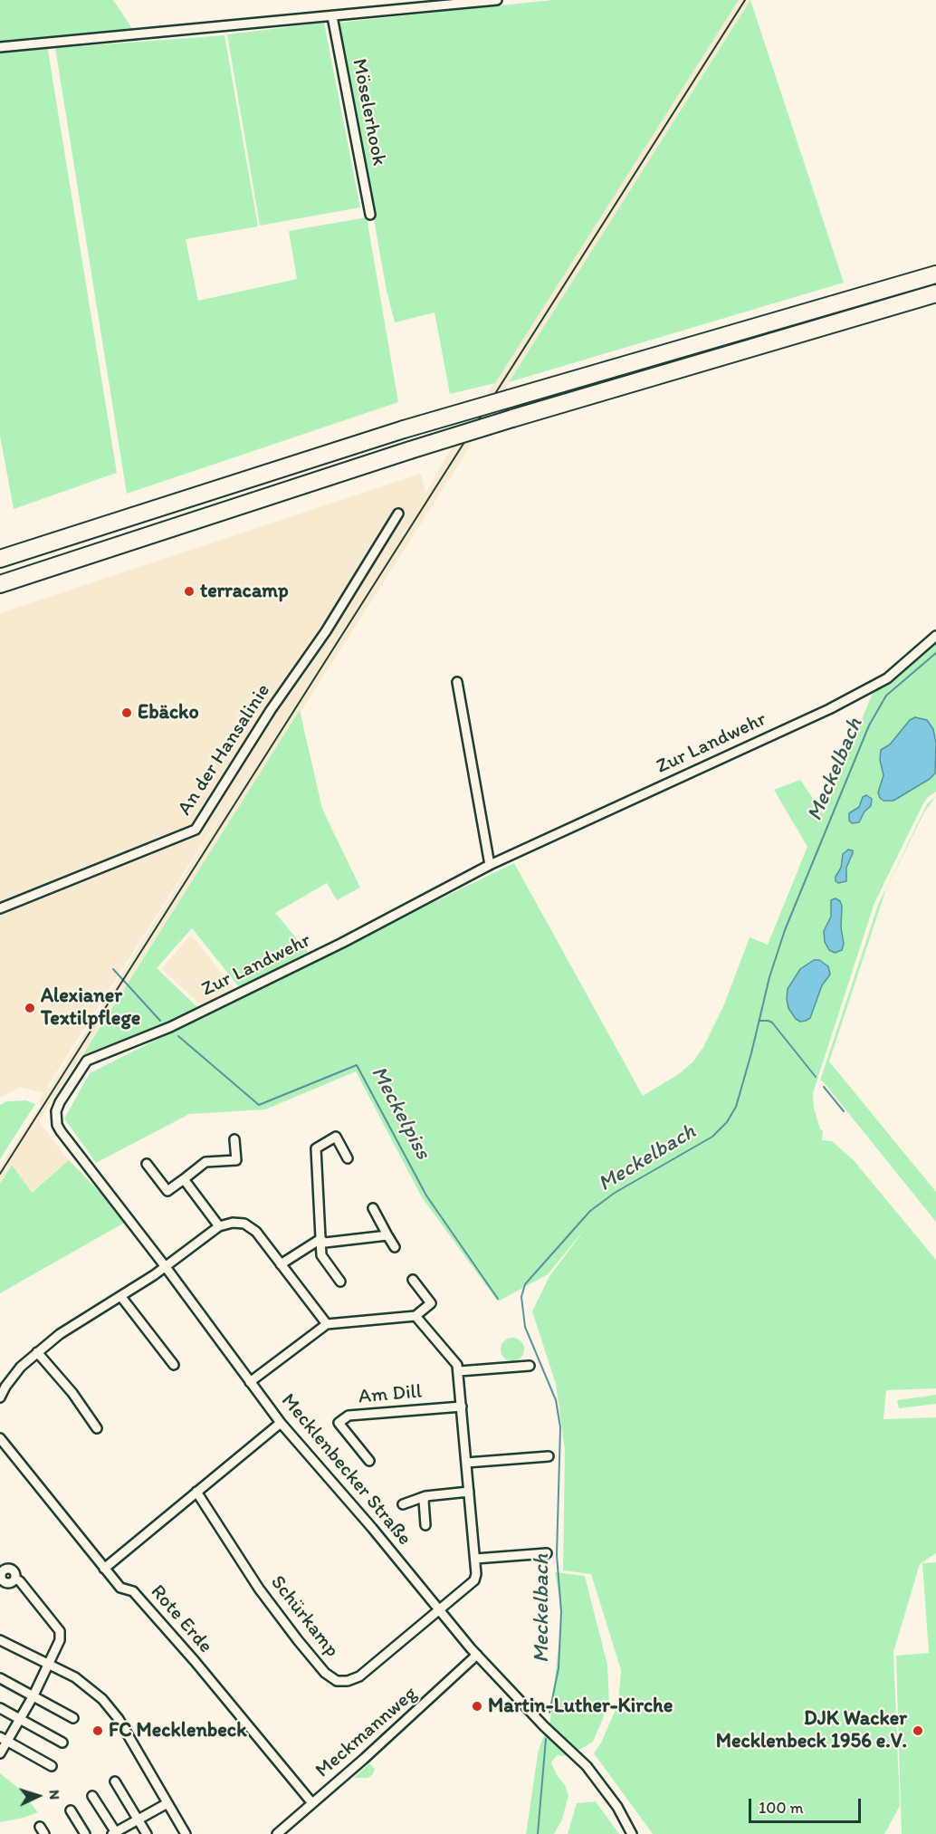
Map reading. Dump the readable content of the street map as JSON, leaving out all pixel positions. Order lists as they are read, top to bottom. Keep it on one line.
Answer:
{"streets":{"street":["Möselerhook","Zur Landwehr","An der Hansalinie","Am Dill","Mecklenbecker Straße","Schürkamp","Rote Erde","Meckmannweg"]},"crossings":[["Zur Landwehr","Mecklenbecker Straße"],["Mecklenbecker Straße","Schürkamp"],["Mecklenbecker Straße","Meckmannweg"],["Rote Erde","Meckmannweg"]],"water":["Meckelbach","Meckelpiss"],"places":["terracamp","Ebäcko","Alexianer Textilpflege","Martin-Luther-Kirche","FC Mecklenbeck","DJK Wacker Mecklenbeck 1956 e.V."],"scale_bar":"100 m","north":"right"}
